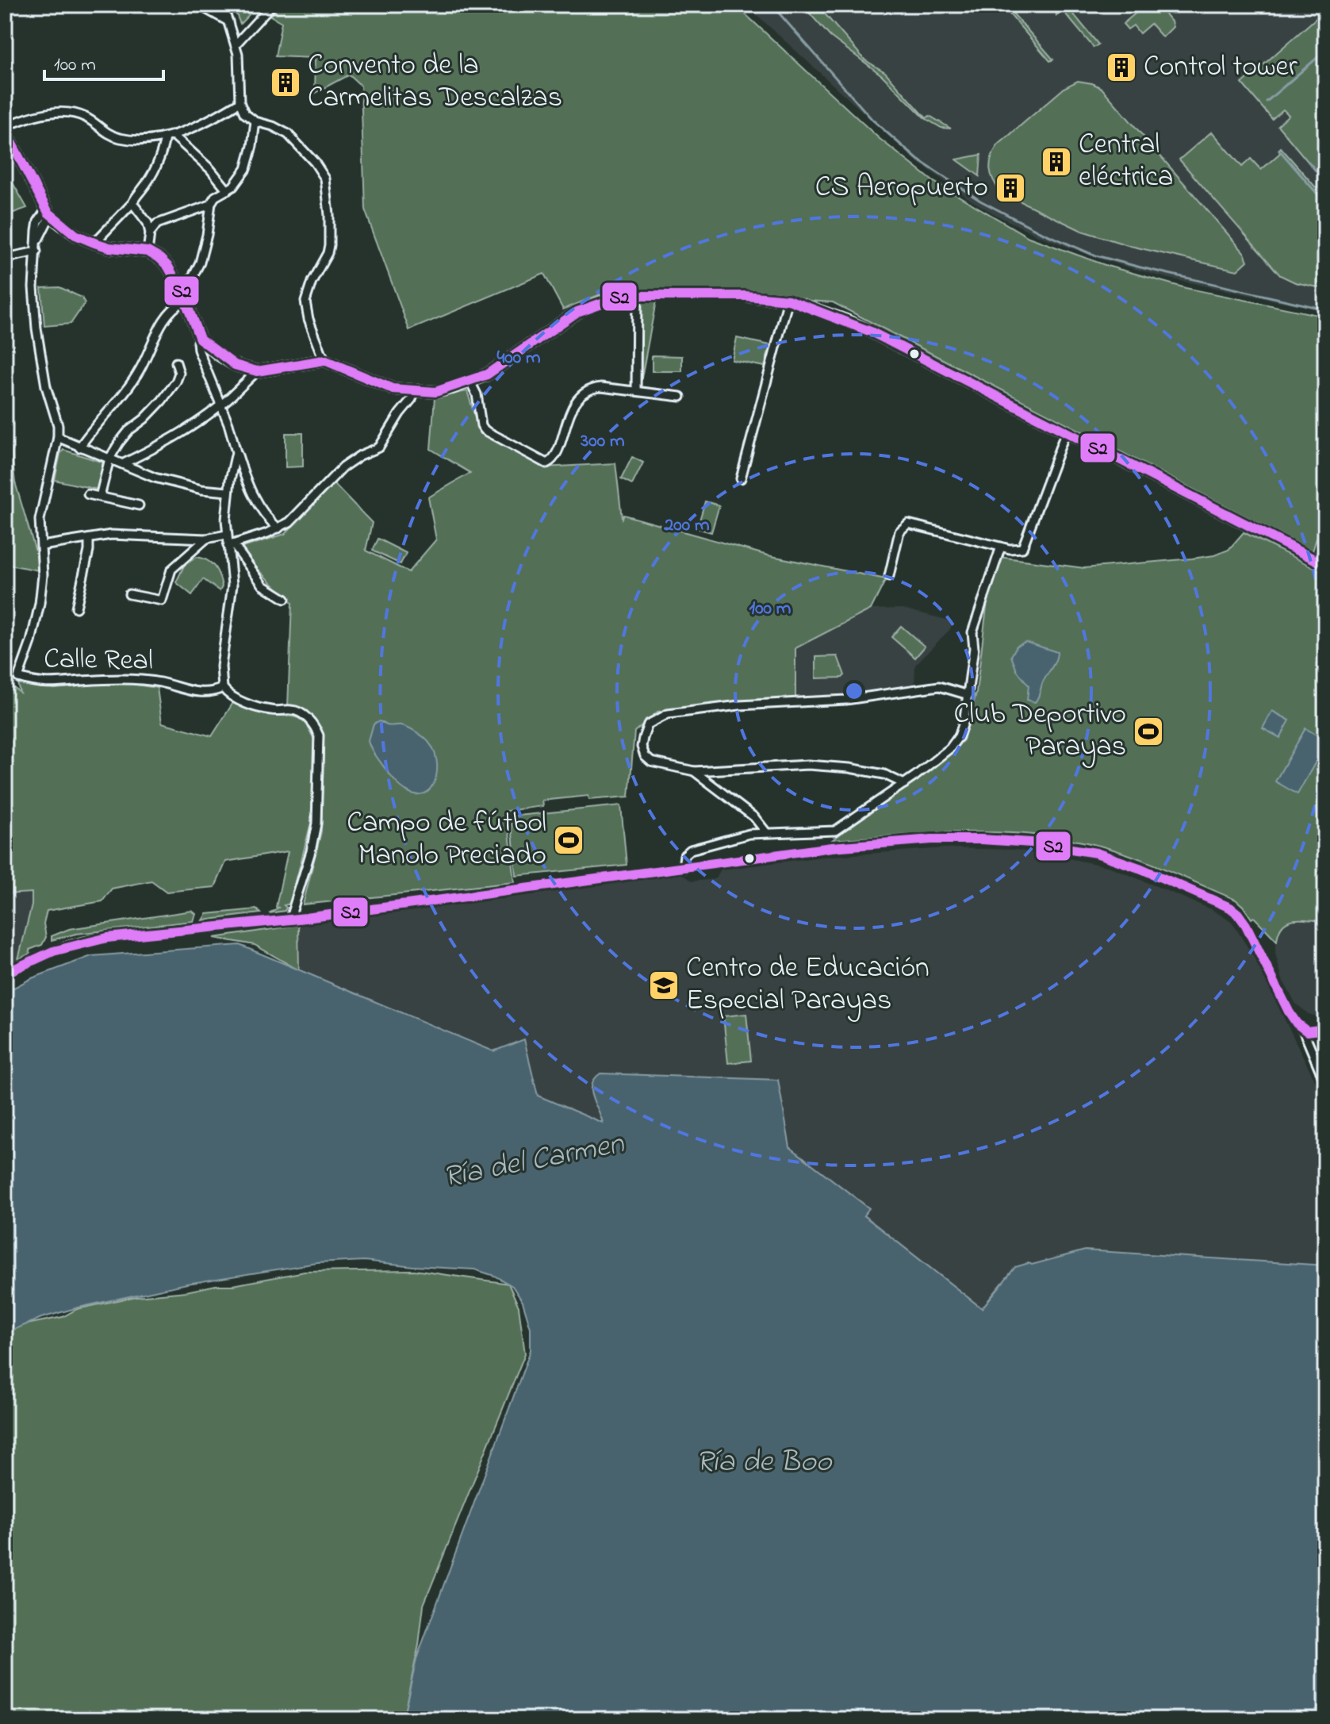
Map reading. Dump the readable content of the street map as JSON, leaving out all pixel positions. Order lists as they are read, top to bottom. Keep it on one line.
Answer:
{"streets":{"street":["Calle Real"]},"water":["Ría del Carmen","Ría de Boo"],"places":{"building":["Control tower","Convento de la Carmelitas Descalzas","Central eléctrica","CS Aeropuerto"],"sports":["Club Deportivo Parayas","Campo de fútbol Manolo Preciado"],"school or university":["Centro de Educación Especial Parayas"]},"lines":["transit line S2"],"scale_bar":"100 m","rings":["400 m","300 m","200 m","100 m"]}
